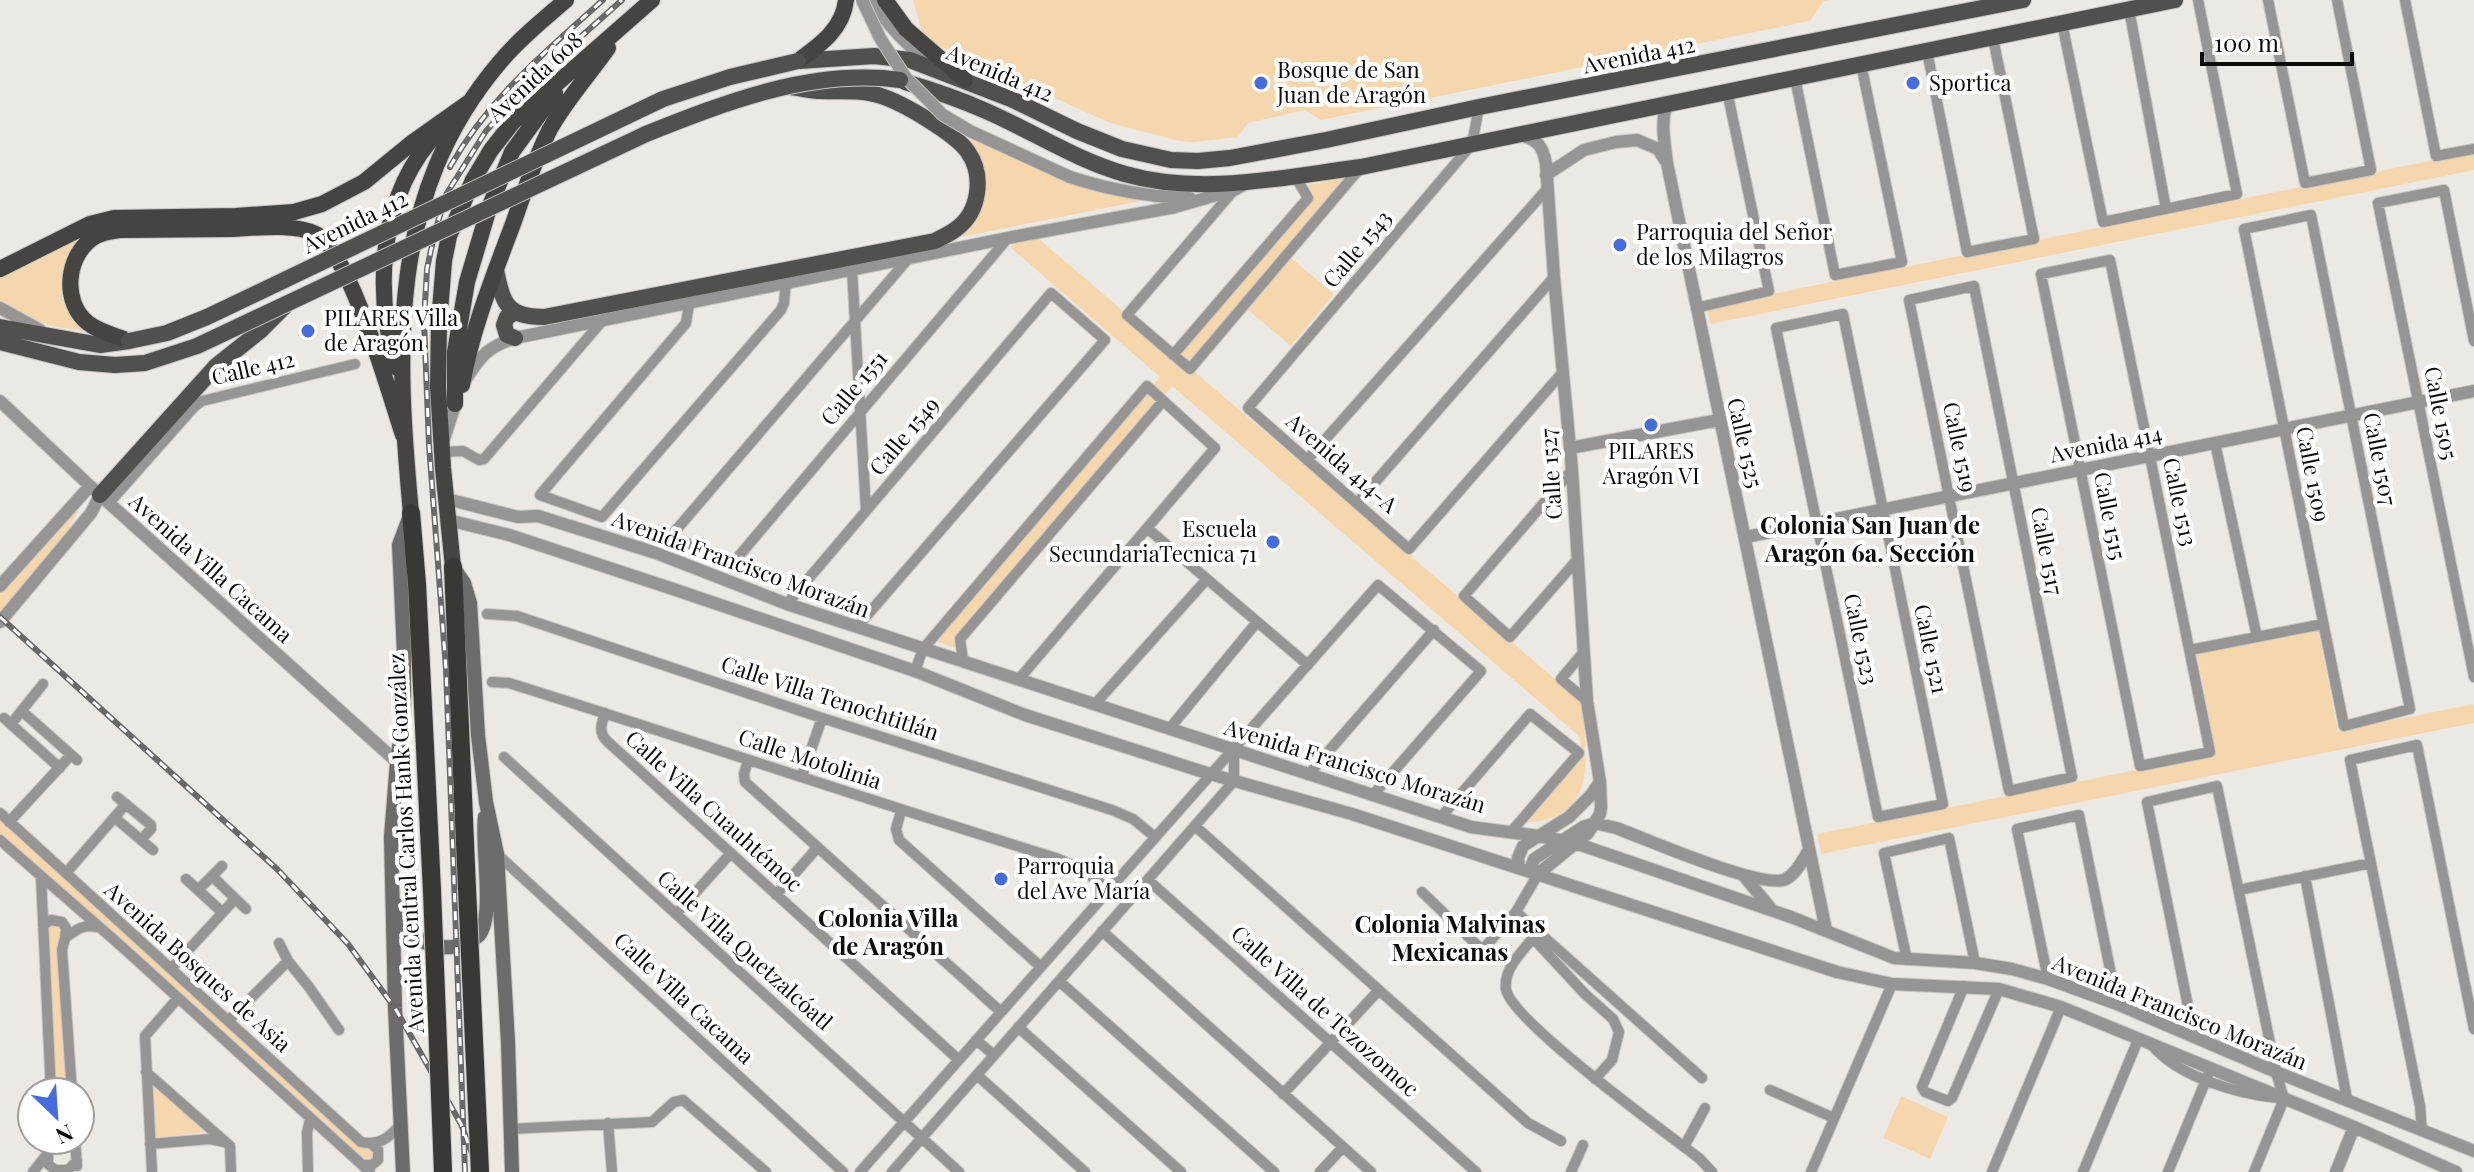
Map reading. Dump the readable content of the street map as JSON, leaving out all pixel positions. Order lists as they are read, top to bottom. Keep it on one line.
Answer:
{"streets":{"highway":["Avenida 608","Avenida Central Carlos Hank González"],"main road":["Avenida 412"],"street":["Calle 1543","Calle 412","Calle 1551","Calle 1505","Calle 1549","Calle 1525","Avenida 414","Calle 1519","Calle 1507","Avenida 414-A","Calle 1527","Calle 1509","Calle 1513","Calle 1515","Calle 1517","Avenida Francisco Morazán","Avenida Villa Cacama","Calle 1523","Calle 1521","Calle Villa Tenochtitlán","Calle Motolinia","Calle Villa Cuauhtémoc","Calle Villa Quetzalcóatl","Avenida Bosques de Asia","Calle Villa Cacama","Calle Villa de Tezozomoc"]},"crossings":[["Avenida 412","Avenida 608"],["Avenida 412","Calle 1543"],["Avenida 412","Calle 1551"],["Avenida 412","Calle 1525"],["Avenida 412","Calle 1527"],["Avenida 608","Avenida Central Carlos Hank González"],["Calle 1543","Avenida 414-A"],["Calle 412","Avenida Villa Cacama"],["Calle 1505","Avenida 414"],["Calle 1549","Avenida Francisco Morazán"],["Calle 1525","Avenida 414"],["Calle 1525","Avenida Francisco Morazán"],["Avenida 414","Calle 1519"],["Avenida 414","Calle 1507"],["Avenida 414","Calle 1509"],["Avenida 414","Calle 1513"],["Avenida 414","Calle 1515"],["Avenida 414","Calle 1517"],["Avenida 414","Calle 1523"],["Avenida 414","Calle 1521"],["Calle 1519","Calle 1517"],["Calle 1507","Calle 1509"],["Avenida 414-A","Calle 1527"],["Calle 1513","Calle 1515"],["Avenida Villa Cacama","Avenida Central Carlos Hank González"],["Calle 1523","Calle 1521"],["Calle Motolinia","Calle Villa Cuauhtémoc"]],"districts":["Colonia San Juan de Aragón 6a. Sección","Colonia Villa de Aragón","Colonia Malvinas Mexicanas"],"places":["Bosque de San Juan de Aragón","Sportica","Parroquia del Señor de los Milagros","PILARES Villa de Aragón","PILARES Aragón VI","Escuela SecundariaTecnica 71","Parroquia del Ave María"],"scale_bar":"100 m","north":"bottom right"}
